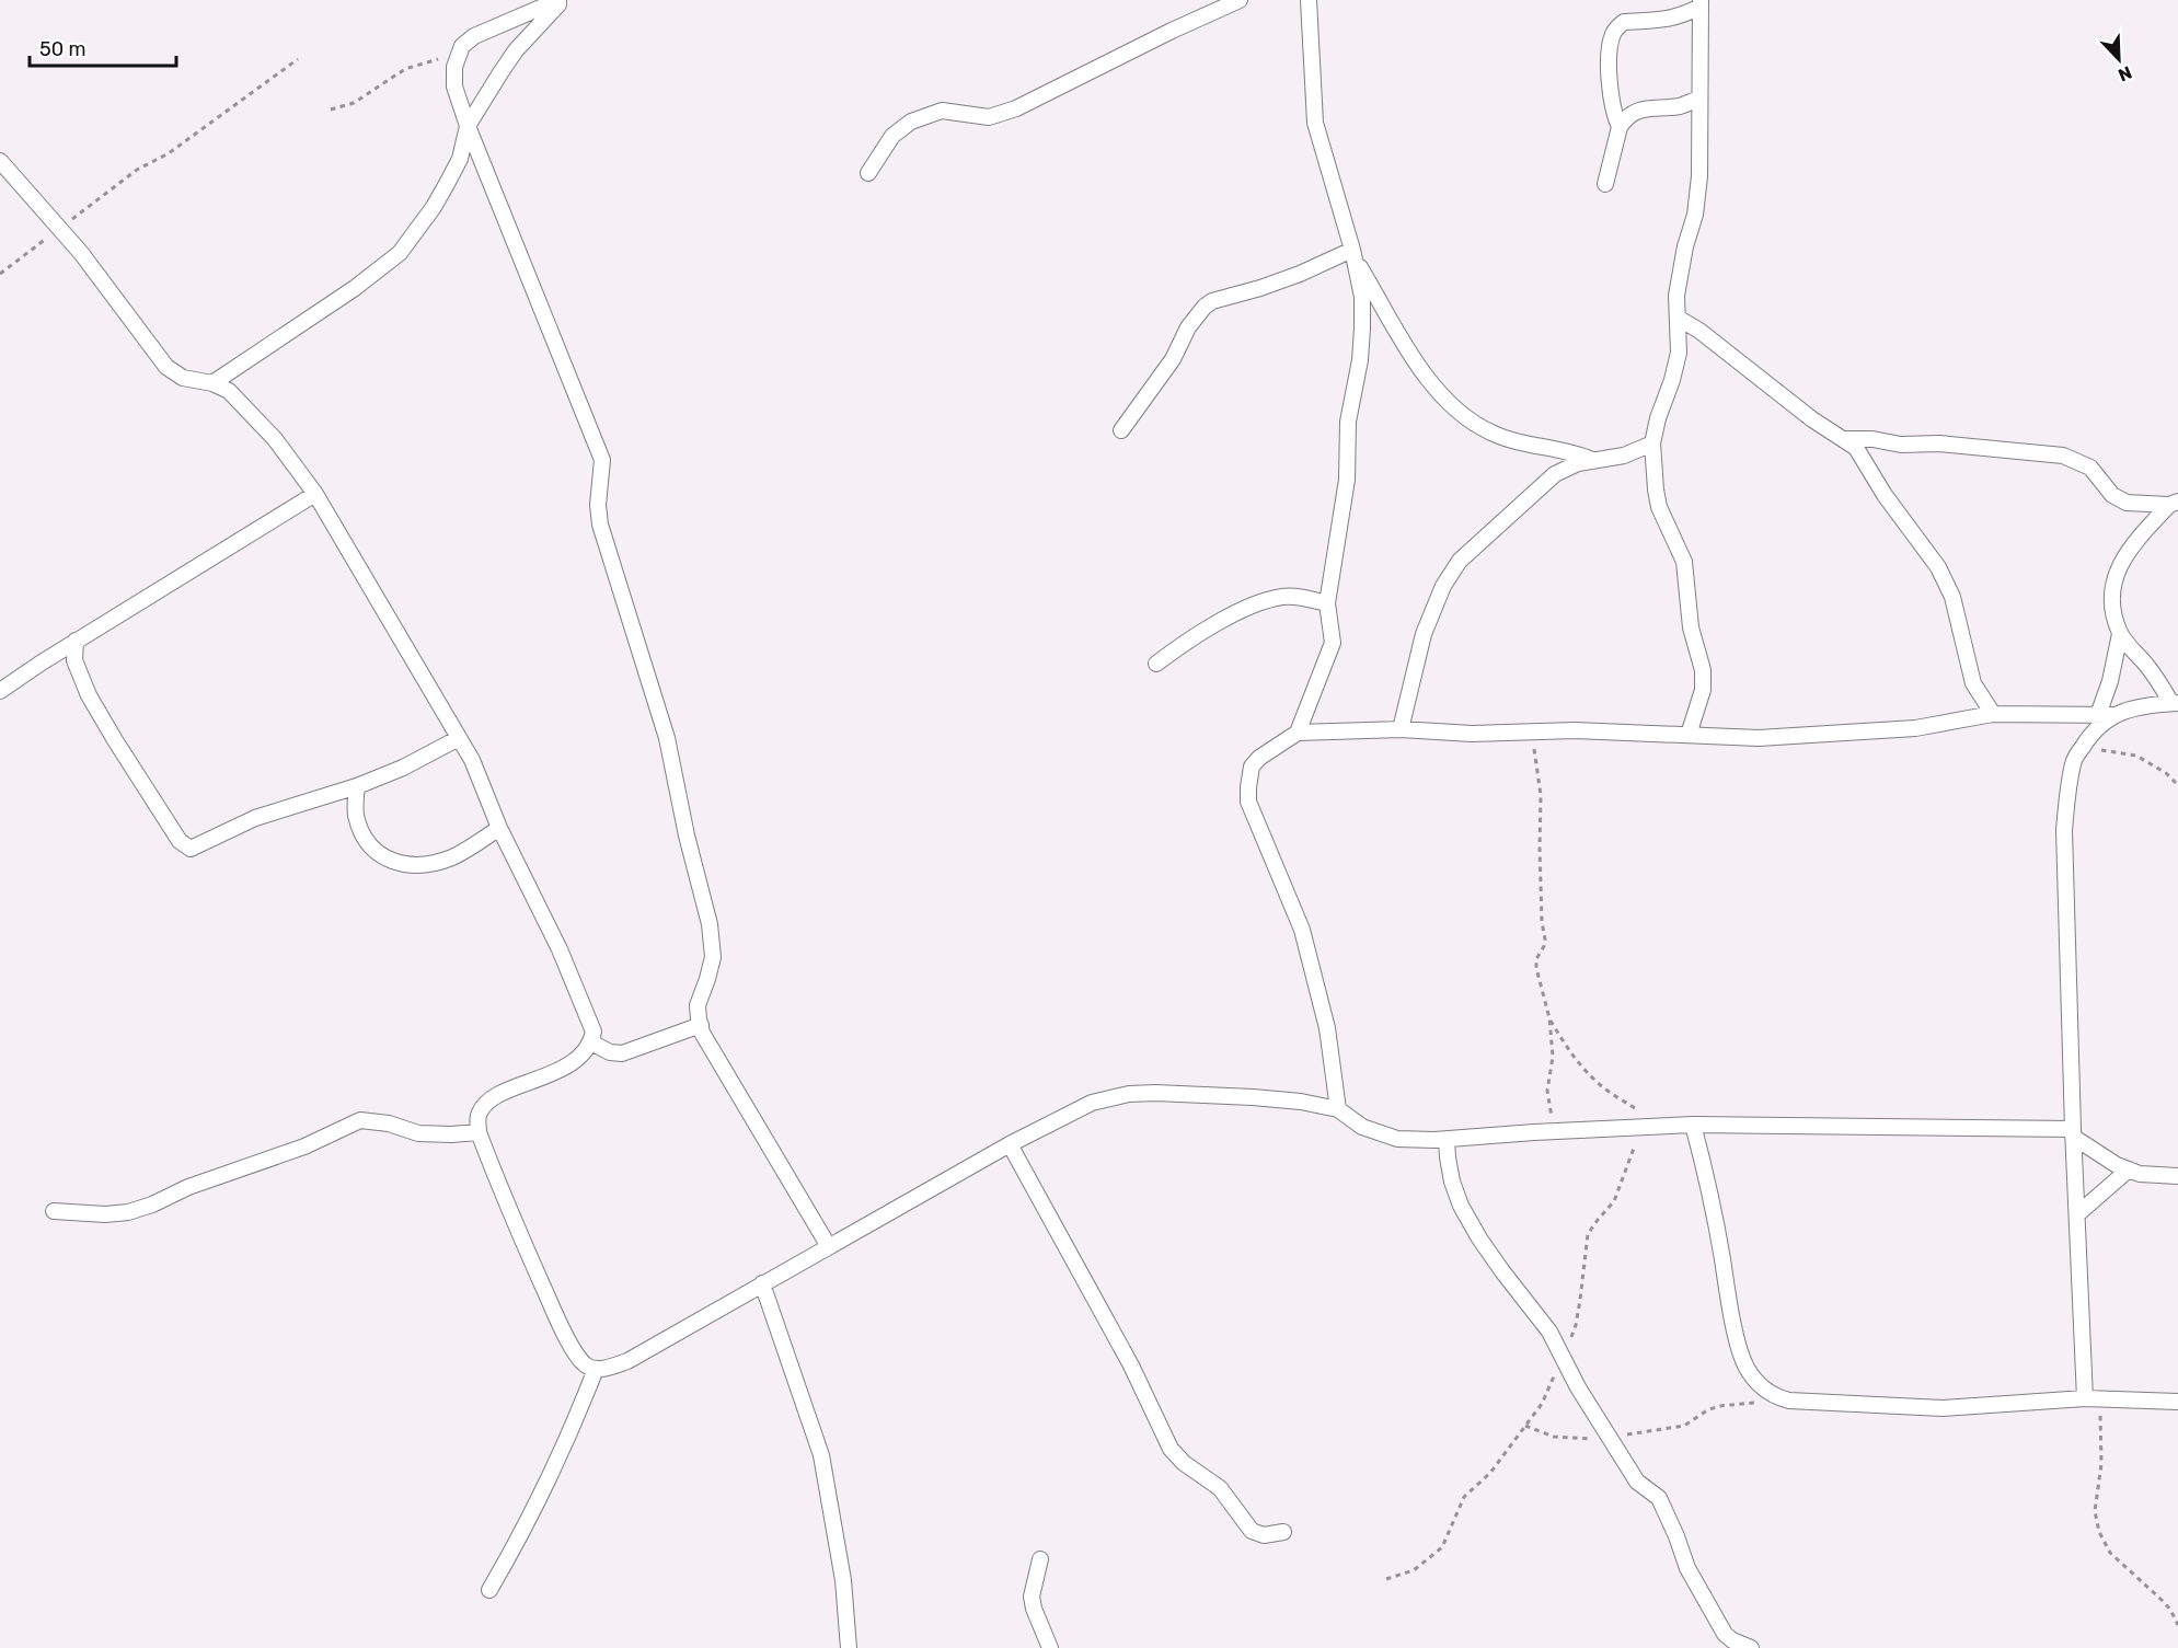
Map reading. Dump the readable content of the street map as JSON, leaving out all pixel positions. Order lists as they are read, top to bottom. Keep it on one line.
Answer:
{"scale_bar":"50 m","north":"bottom right"}
